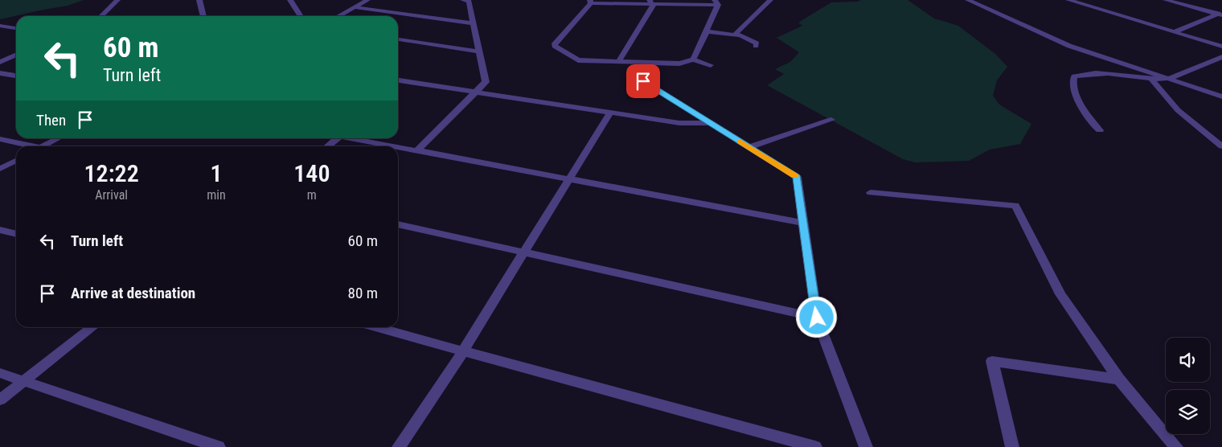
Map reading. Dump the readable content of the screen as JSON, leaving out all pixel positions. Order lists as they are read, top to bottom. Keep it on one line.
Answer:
{"page":{"turn":["60 m","Turn left"],"then":"Then","eta":["12:22","Arrival","1","min","140","m"],"list":[{"name":"Turn left","value":"60 m"},{"name":"Arrive at destination","value":"80 m"}]}}
